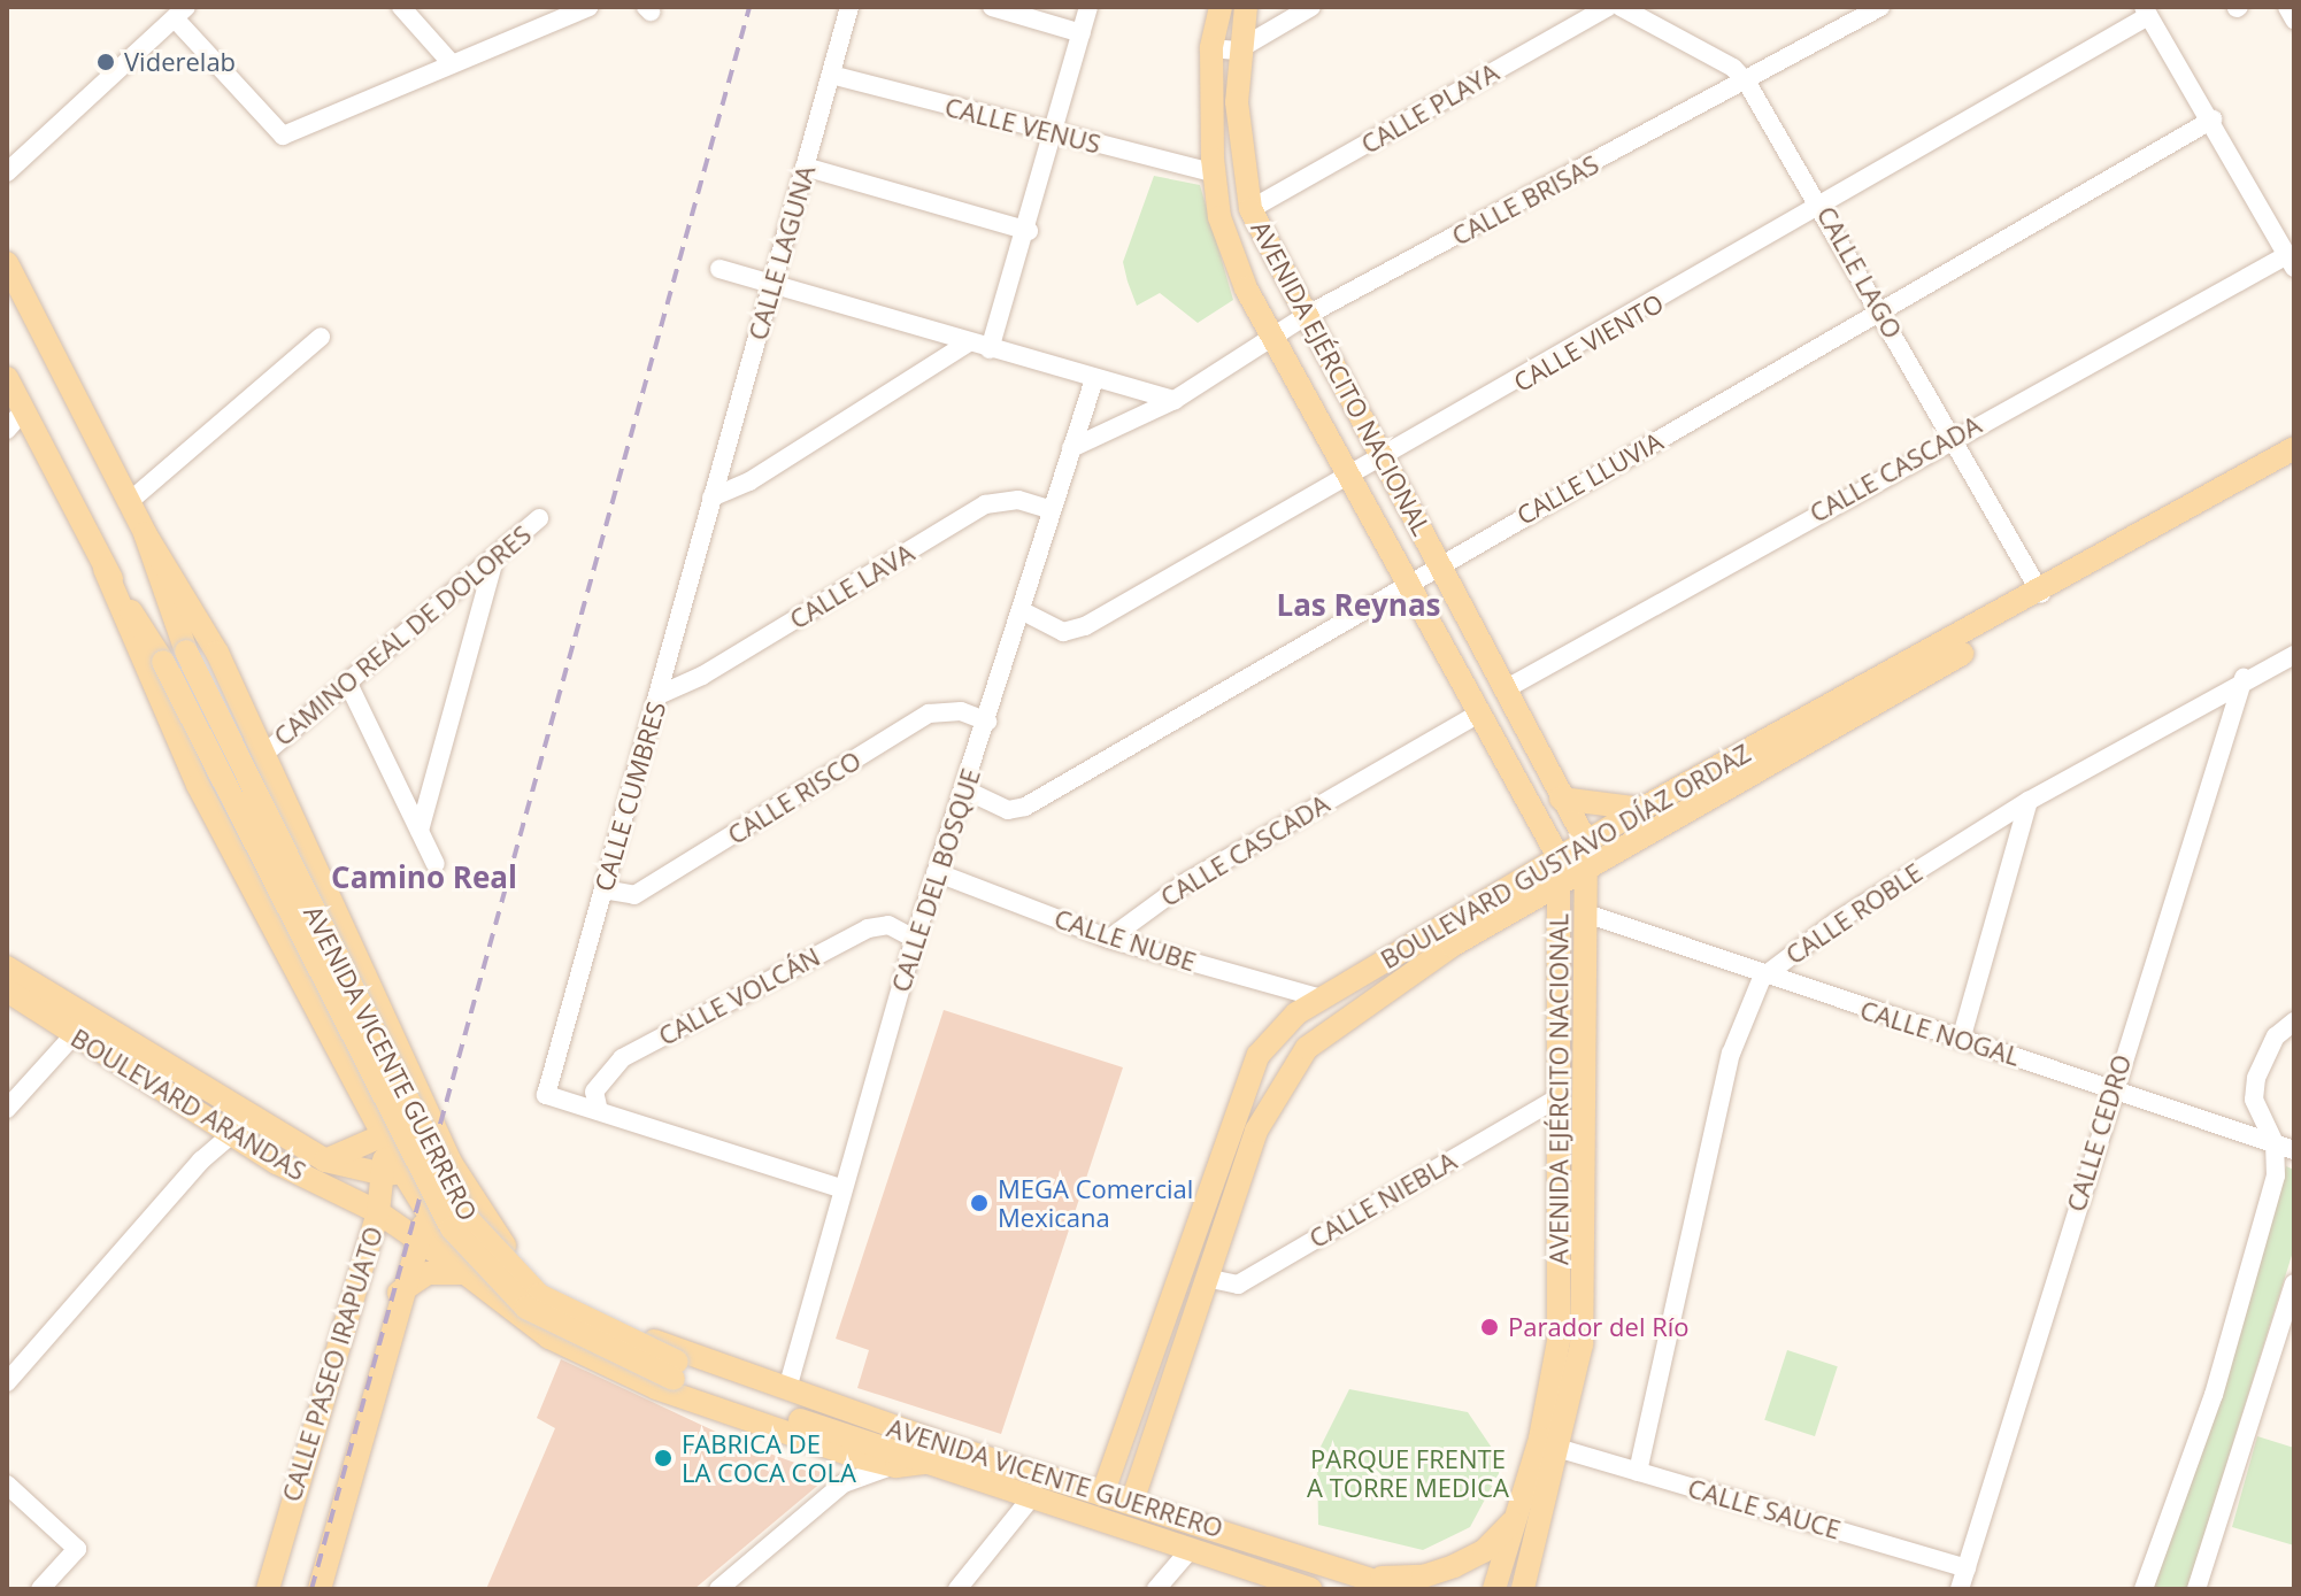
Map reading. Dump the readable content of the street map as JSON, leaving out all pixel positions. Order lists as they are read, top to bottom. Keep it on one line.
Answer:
{"streets":{"main road":["AVENIDA EJÉRCITO NACIONAL","BOULEVARD GUSTAVO DÍAZ ORDAZ","AVENIDA VICENTE GUERRERO","BOULEVARD ARANDAS","CALLE PASEO IRAPUATO"],"street":["CALLE PLAYA","CALLE VENUS","CALLE BRISAS","CALLE LAGUNA","CALLE LAGO","CALLE VIENTO","CALLE CASCADA","CALLE LLUVIA","CALLE LAVA","CAMINO REAL DE DOLORES","CALLE CUMBRES","CALLE RISCO","CALLE DEL BOSQUE","CALLE ROBLE","CALLE NUBE","CALLE VOLCÁN","CALLE NOGAL","CALLE CEDRO","CALLE NIEBLA","CALLE SAUCE"]},"crossings":[["CALLE PLAYA","AVENIDA EJÉRCITO NACIONAL"],["CALLE VENUS","CALLE LAGUNA"],["CALLE VENUS","AVENIDA EJÉRCITO NACIONAL"],["CALLE BRISAS","CALLE LAGO"],["CALLE BRISAS","AVENIDA EJÉRCITO NACIONAL"],["CALLE BRISAS","CALLE DEL BOSQUE"],["CALLE LAGUNA","CALLE CUMBRES"],["CALLE LAGO","CALLE VIENTO"],["CALLE LAGO","CALLE CASCADA"],["CALLE LAGO","CALLE LLUVIA"],["CALLE LAGO","BOULEVARD GUSTAVO DÍAZ ORDAZ"],["CALLE VIENTO","AVENIDA EJÉRCITO NACIONAL"],["CALLE VIENTO","CALLE DEL BOSQUE"],["AVENIDA EJÉRCITO NACIONAL","CALLE CASCADA"],["AVENIDA EJÉRCITO NACIONAL","CALLE LLUVIA"],["AVENIDA EJÉRCITO NACIONAL","BOULEVARD GUSTAVO DÍAZ ORDAZ"],["AVENIDA EJÉRCITO NACIONAL","CALLE NOGAL"],["AVENIDA EJÉRCITO NACIONAL","CALLE NIEBLA"],["AVENIDA EJÉRCITO NACIONAL","CALLE SAUCE"],["CALLE CASCADA","CALLE NUBE"],["CALLE LLUVIA","CALLE DEL BOSQUE"],["CALLE LAVA","CALLE CUMBRES"],["CALLE LAVA","CALLE DEL BOSQUE"],["CALLE CUMBRES","CALLE RISCO"],["CALLE CUMBRES","CALLE VOLCÁN"],["CALLE RISCO","CALLE DEL BOSQUE"],["BOULEVARD GUSTAVO DÍAZ ORDAZ","CALLE NUBE"],["BOULEVARD GUSTAVO DÍAZ ORDAZ","AVENIDA VICENTE GUERRERO"],["BOULEVARD GUSTAVO DÍAZ ORDAZ","CALLE NIEBLA"],["CALLE DEL BOSQUE","CALLE NUBE"],["CALLE DEL BOSQUE","CALLE VOLCÁN"],["CALLE ROBLE","CALLE NOGAL"],["CALLE ROBLE","CALLE CEDRO"],["CALLE ROBLE","CALLE SAUCE"],["CALLE NOGAL","CALLE CEDRO"],["BOULEVARD ARANDAS","CALLE PASEO IRAPUATO"],["CALLE CEDRO","CALLE SAUCE"]],"districts":["Las Reynas","Camino Real"],"parks":["PARQUE FRENTE A TORRE MEDICA"],"places":["Viderelab","MEGA Comercial Mexicana","Parador del Río","FABRICA DE LA COCA COLA"]}
